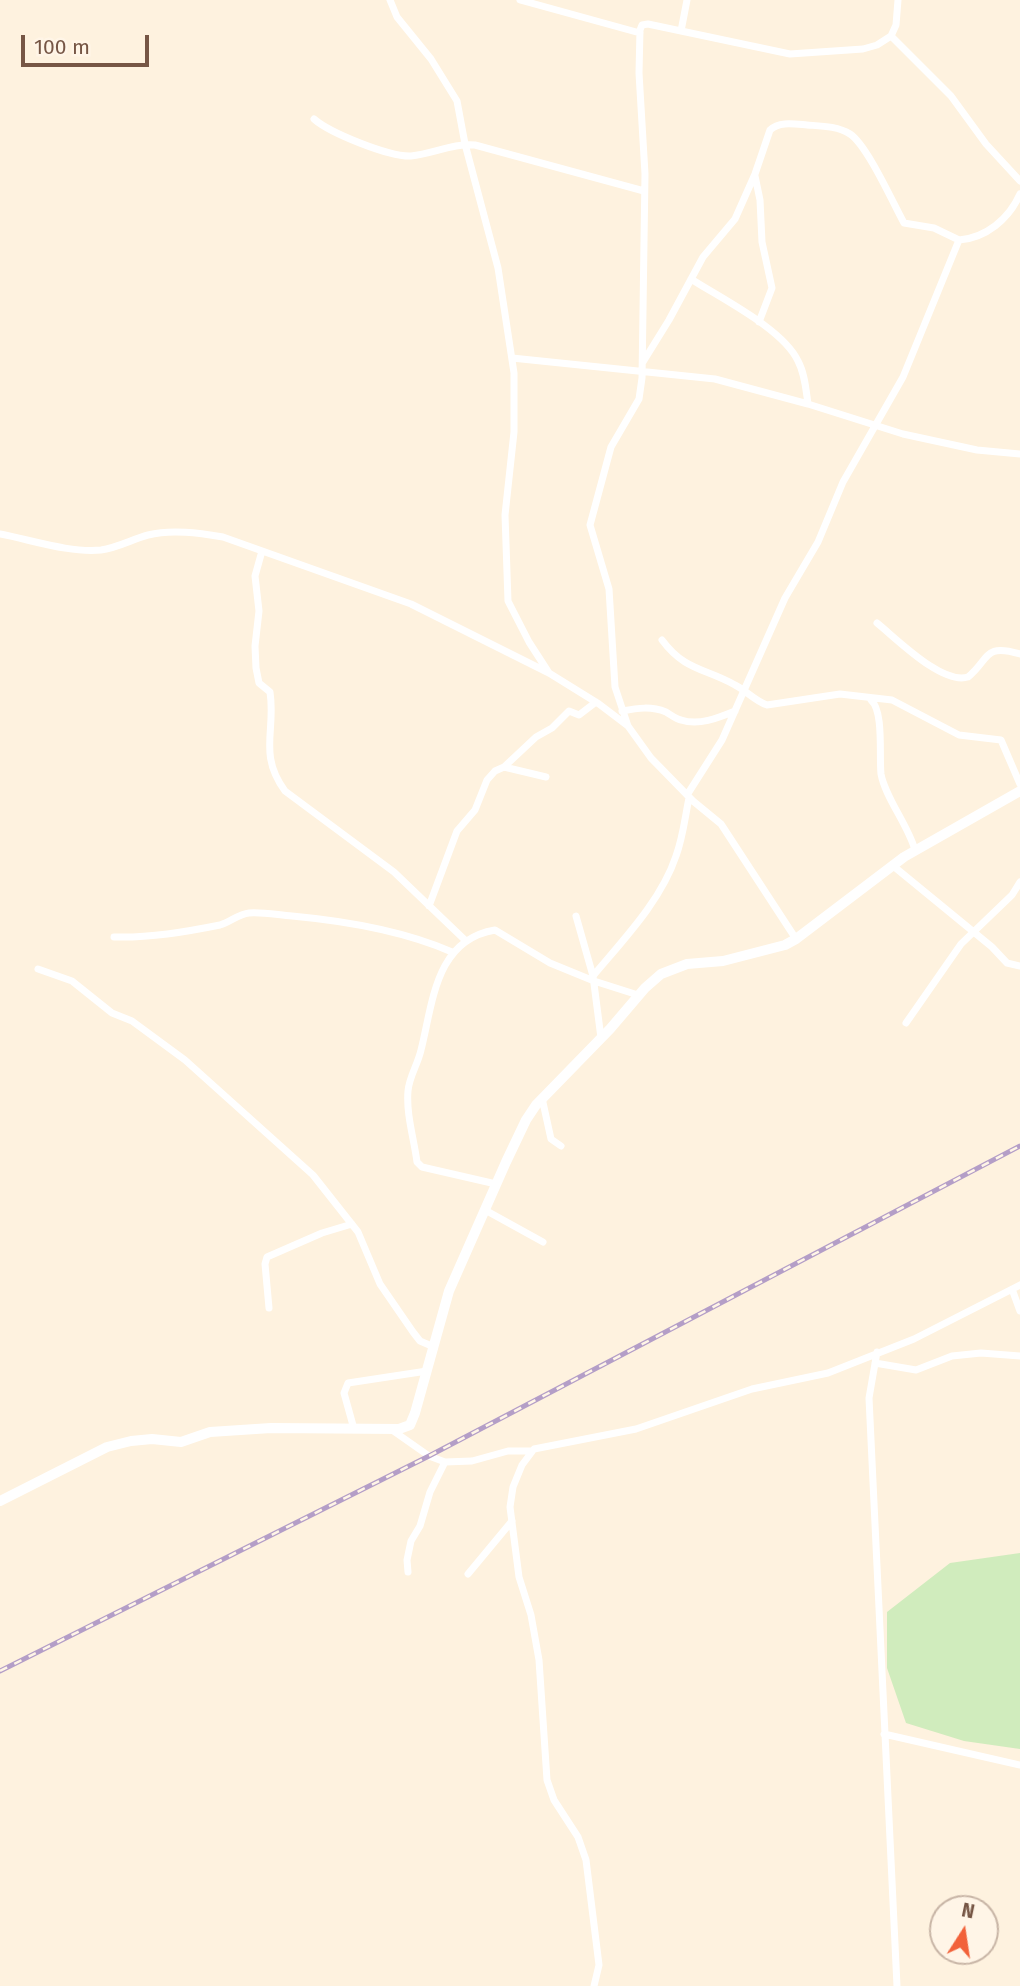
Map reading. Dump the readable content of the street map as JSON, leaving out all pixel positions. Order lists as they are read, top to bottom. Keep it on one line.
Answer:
{"scale_bar":"100 m","north":"top"}
